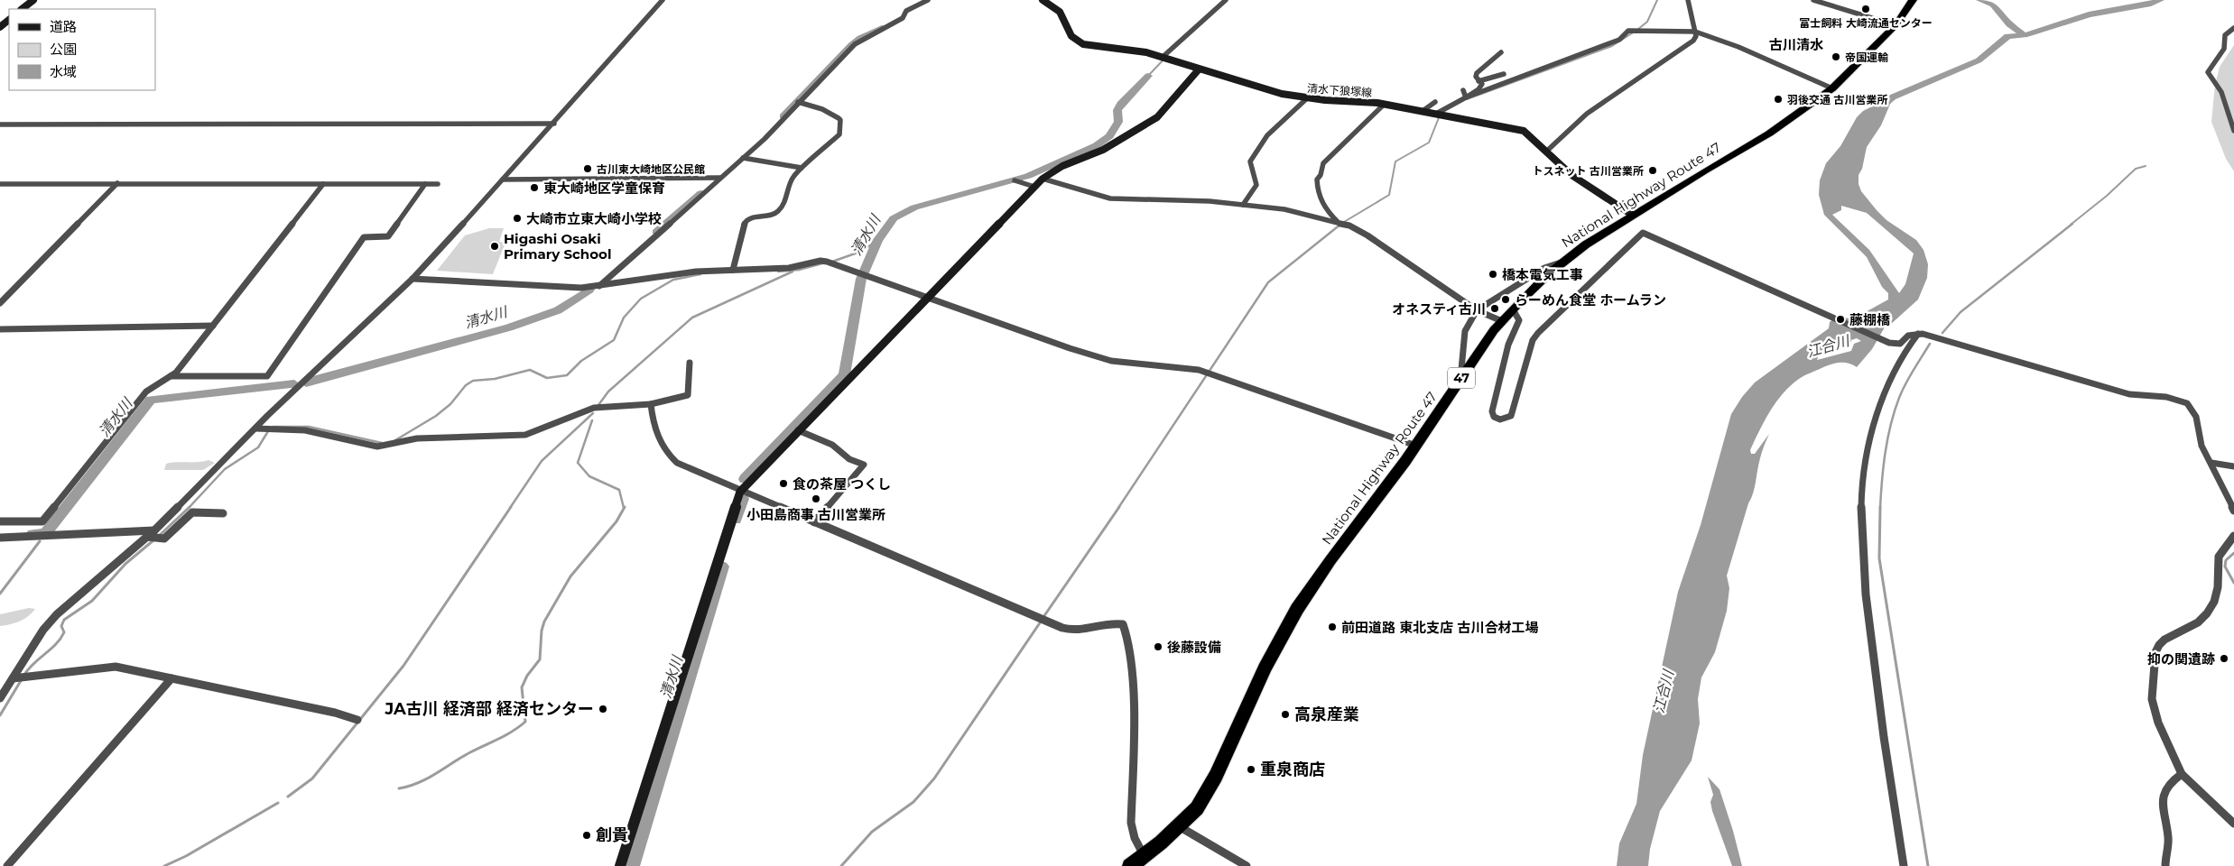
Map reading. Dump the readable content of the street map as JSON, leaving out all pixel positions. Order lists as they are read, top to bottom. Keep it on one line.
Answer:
{"streets":{"highway":["National Highway Route 47","47"],"street":["清水下狼塚線"]},"crossings":[["清水下狼塚線","National Highway Route 47"]],"districts":["古川清水"],"water":["清水川","江合川"],"places":["富士飼料 大崎流通センター","帝国運輸","羽後交通 古川営業所","古川東大崎地区公民館","トスネット 古川営業所","東大崎地区学童保育","大崎市立東大崎小学校","Higashi Osaki Primary School","橋本電気工事","らーめん食堂 ホームラン","オネスティ古川","藤棚橋","食の茶屋 つくし","小田島商事 古川営業所","前田道路 東北支店 古川合材工場","後藤設備","抑の関遺跡","JA古川 経済部 経済センター","高泉産業","重泉商店","創貴"],"legend":["道路","公園","水域"]}
